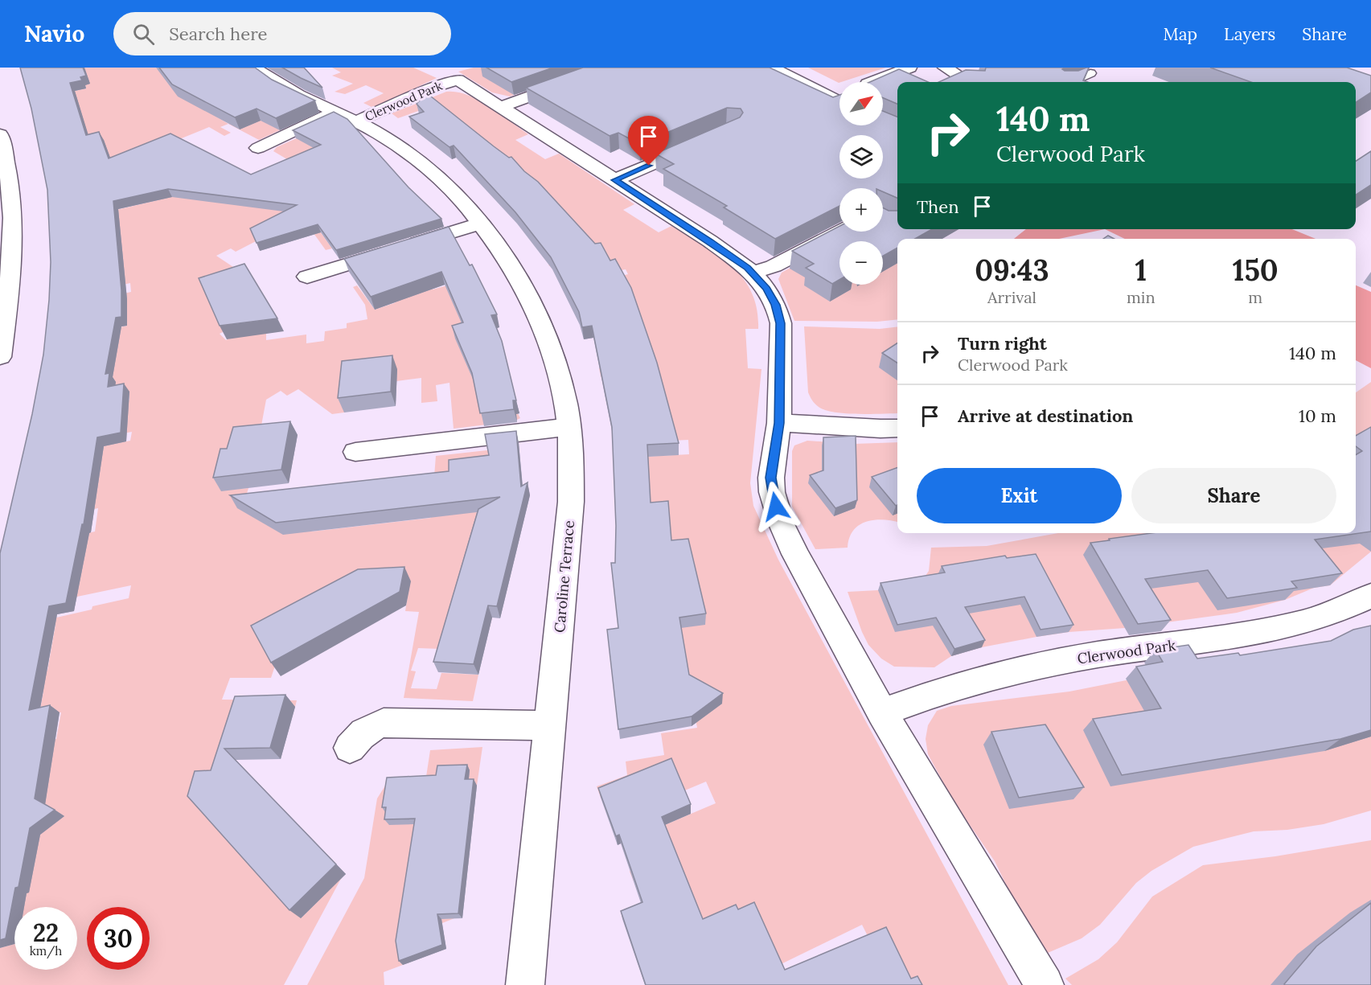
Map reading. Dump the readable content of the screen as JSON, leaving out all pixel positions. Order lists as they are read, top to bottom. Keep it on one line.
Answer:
{"streets":{"street":["Clerwood Park","Caroline Terrace"]},"crossings":[["Clerwood Park","Caroline Terrace"]],"north":"top right","page":{"header":"Navio","search":"Search here","nav":["Map","Layers","Share"],"map_buttons":["+","−"],"turn":["140 m","Clerwood Park"],"then":"Then","eta":["09:43","Arrival","1","min","150","m"],"list":[{"name":"Turn right","note":"Clerwood Park","value":"140 m"},{"name":"Arrive at destination","value":"10 m"}],"buttons":["Exit","Share"],"speed":"22 km/h","limit":"30"}}
